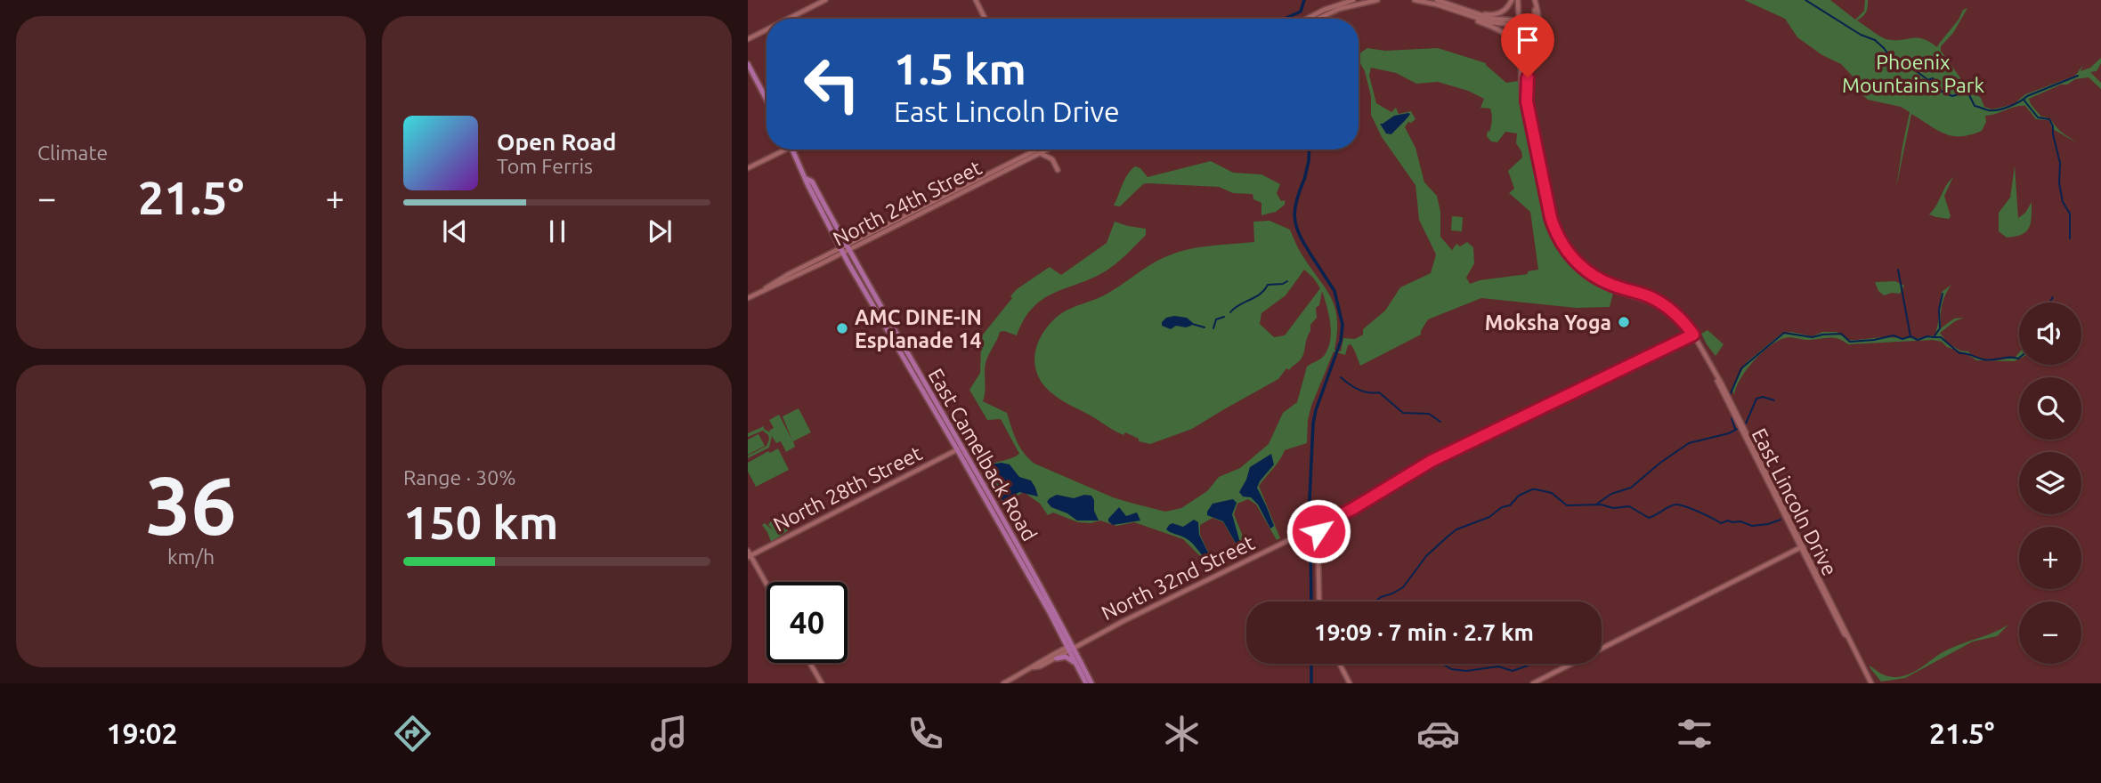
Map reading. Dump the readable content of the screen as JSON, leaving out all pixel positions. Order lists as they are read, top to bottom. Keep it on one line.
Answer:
{"streets":{"main road":["North 24th Street","East Camelback Road","North 28th Street","East Lincoln Drive","North 32nd Street"]},"crossings":[["North 24th Street","East Camelback Road"],["East Camelback Road","North 28th Street"],["East Camelback Road","North 32nd Street"],["East Lincoln Drive","North 32nd Street"]],"parks":["Phoenix Mountains Park"],"places":["Moksha Yoga","AMC DINE-IN Esplanade 14"],"page":{"tile":["Climate",["36","km/h"],["Range · 30%","150 km"]],"turn":["1.5 km","East Lincoln Drive"],"song":["Open Road","Tom Ferris"],"heat":["−","21.5°","+"],"map_buttons":["+","−"],"limit":"40","trip":"19:09 · 7 min · 2.7 km","tabs":["19:02","21.5°"]}}
